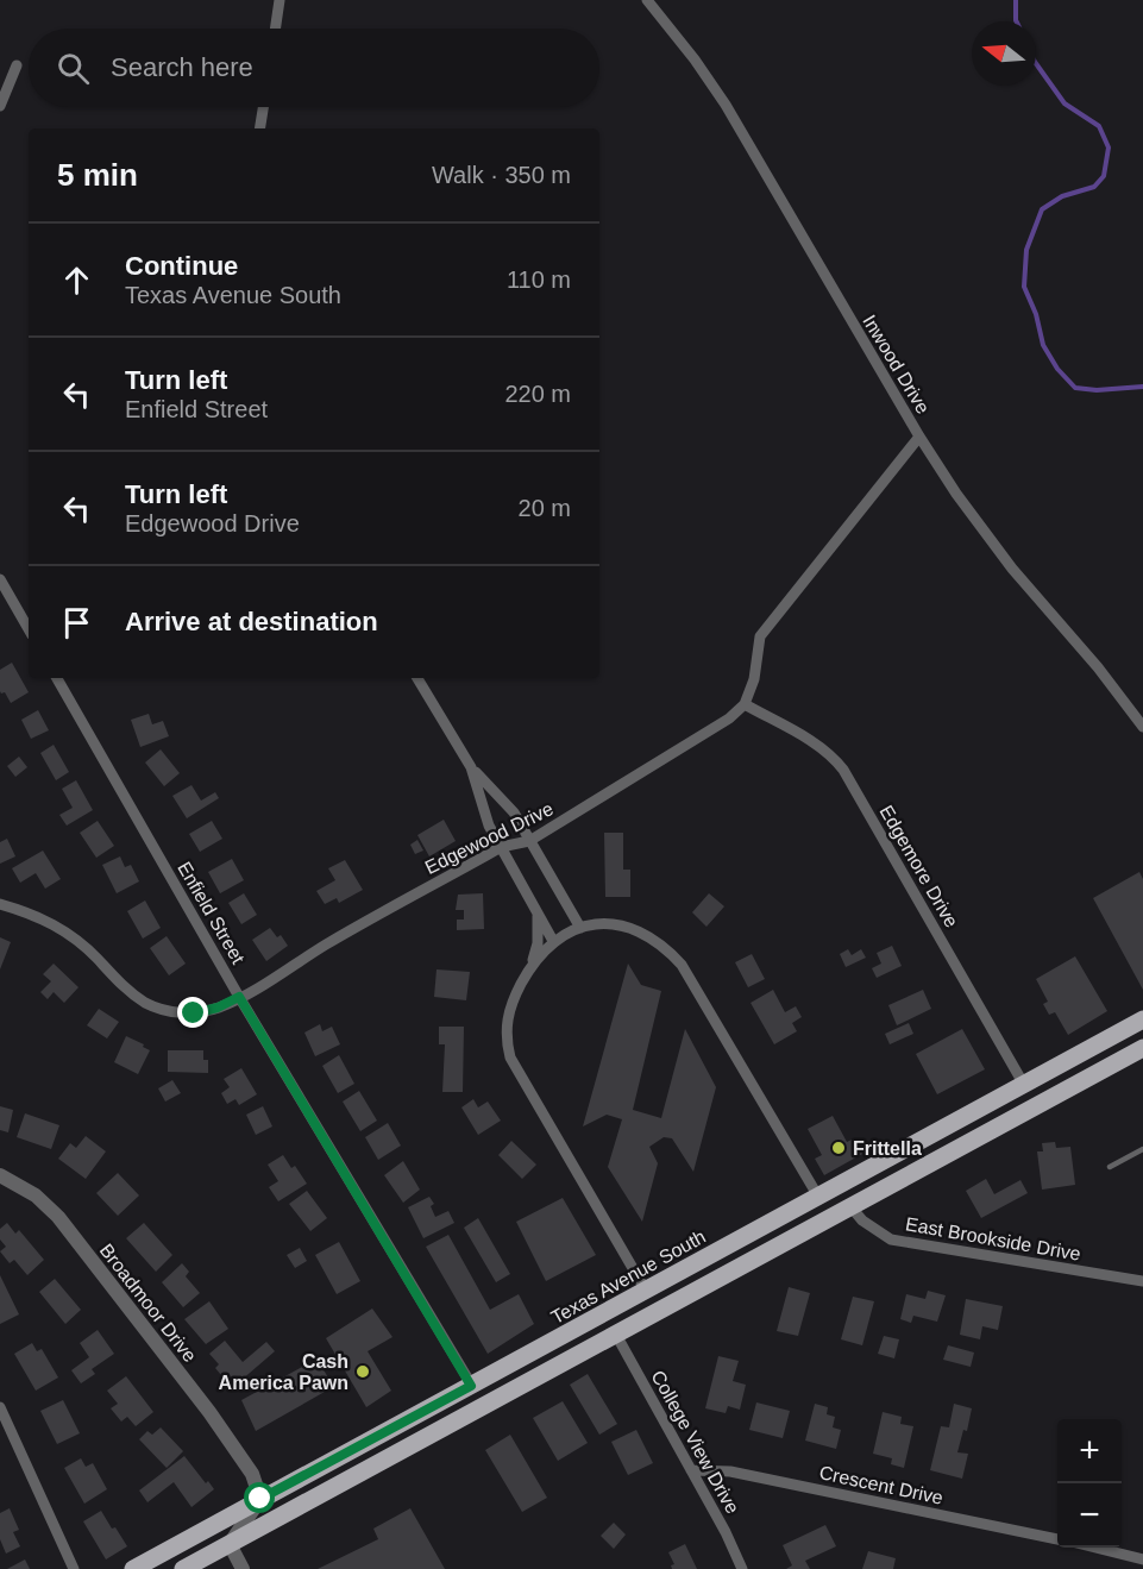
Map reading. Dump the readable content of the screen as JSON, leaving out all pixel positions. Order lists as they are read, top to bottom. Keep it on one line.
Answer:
{"streets":{"main road":["Texas Avenue South"],"street":["Inwood Drive","Edgewood Drive","Edgemore Drive","Enfield Street","East Brookside Drive","Broadmoor Drive","College View Drive","Crescent Drive"]},"crossings":[["Edgewood Drive","Edgemore Drive"],["Edgewood Drive","Enfield Street"],["Edgemore Drive","Texas Avenue South"],["Enfield Street","Texas Avenue South"],["Texas Avenue South","Broadmoor Drive"],["College View Drive","Crescent Drive"]],"places":["Frittella","Cash America Pawn"],"north":"left","page":{"search":"Search here","heading":["5 min","Walk · 350 m"],"list":[["Continue","Texas Avenue South","110 m"],["Turn left","Enfield Street","220 m"],["Turn left","Edgewood Drive","20 m"],"Arrive at destination"],"map_buttons":["+","−"]}}
